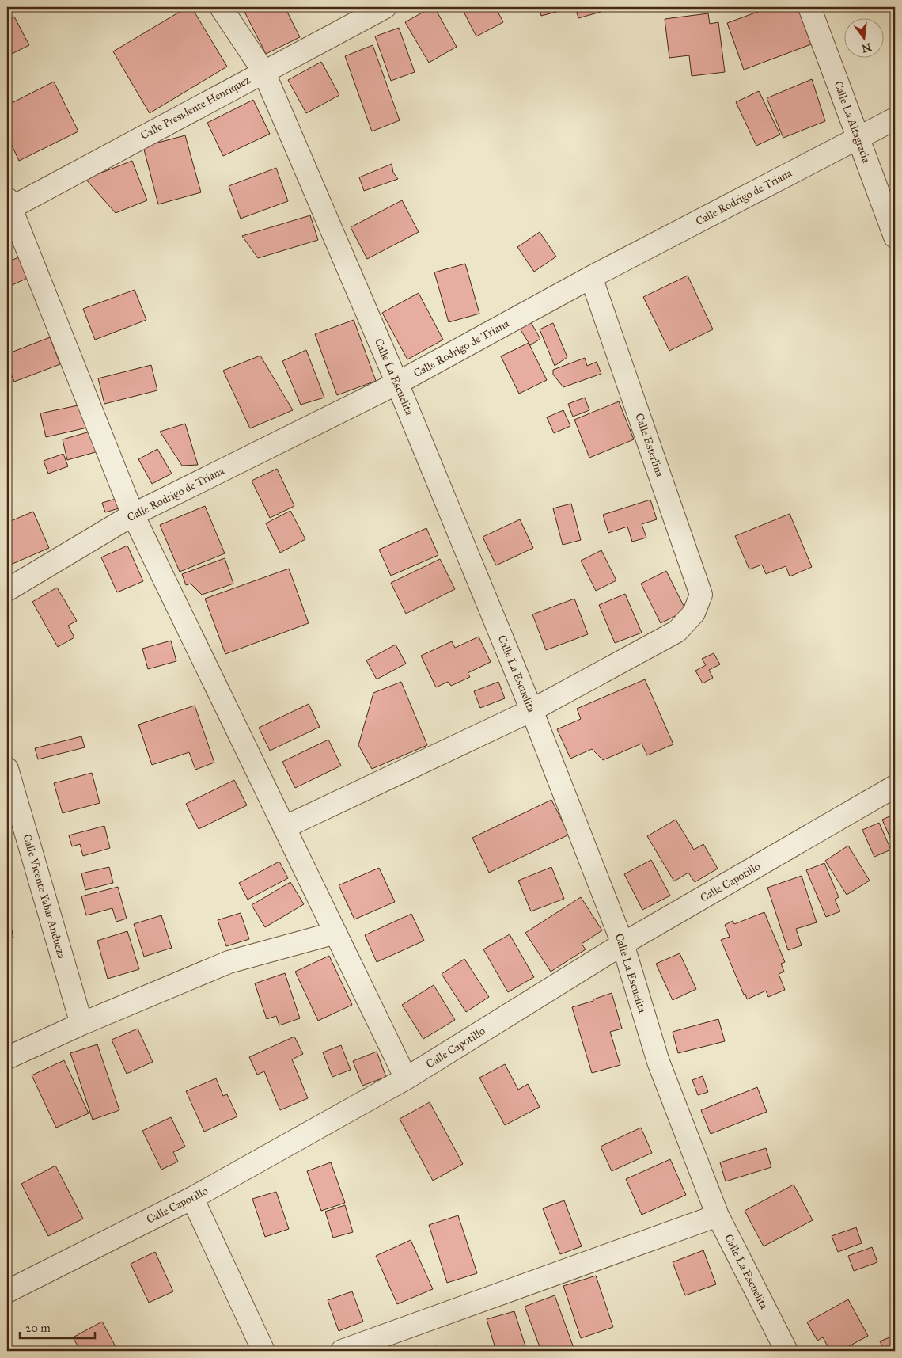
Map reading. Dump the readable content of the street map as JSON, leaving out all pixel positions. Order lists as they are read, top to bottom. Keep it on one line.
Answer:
{"streets":{"street":["Calle Presidente Henríquez","Calle La Altagracia","Calle Rodrigo de Triana","Calle La Escuelita","Calle Esterlina","Calle Capotillo","Calle Vicente Yabar Andueza"]},"crossings":[["Calle Presidente Henríquez","Calle La Escuelita"],["Calle La Altagracia","Calle Rodrigo de Triana"],["Calle Rodrigo de Triana","Calle La Escuelita"],["Calle Rodrigo de Triana","Calle Esterlina"],["Calle La Escuelita","Calle Esterlina"],["Calle La Escuelita","Calle Capotillo"]],"scale_bar":"20 m","north":"bottom"}
